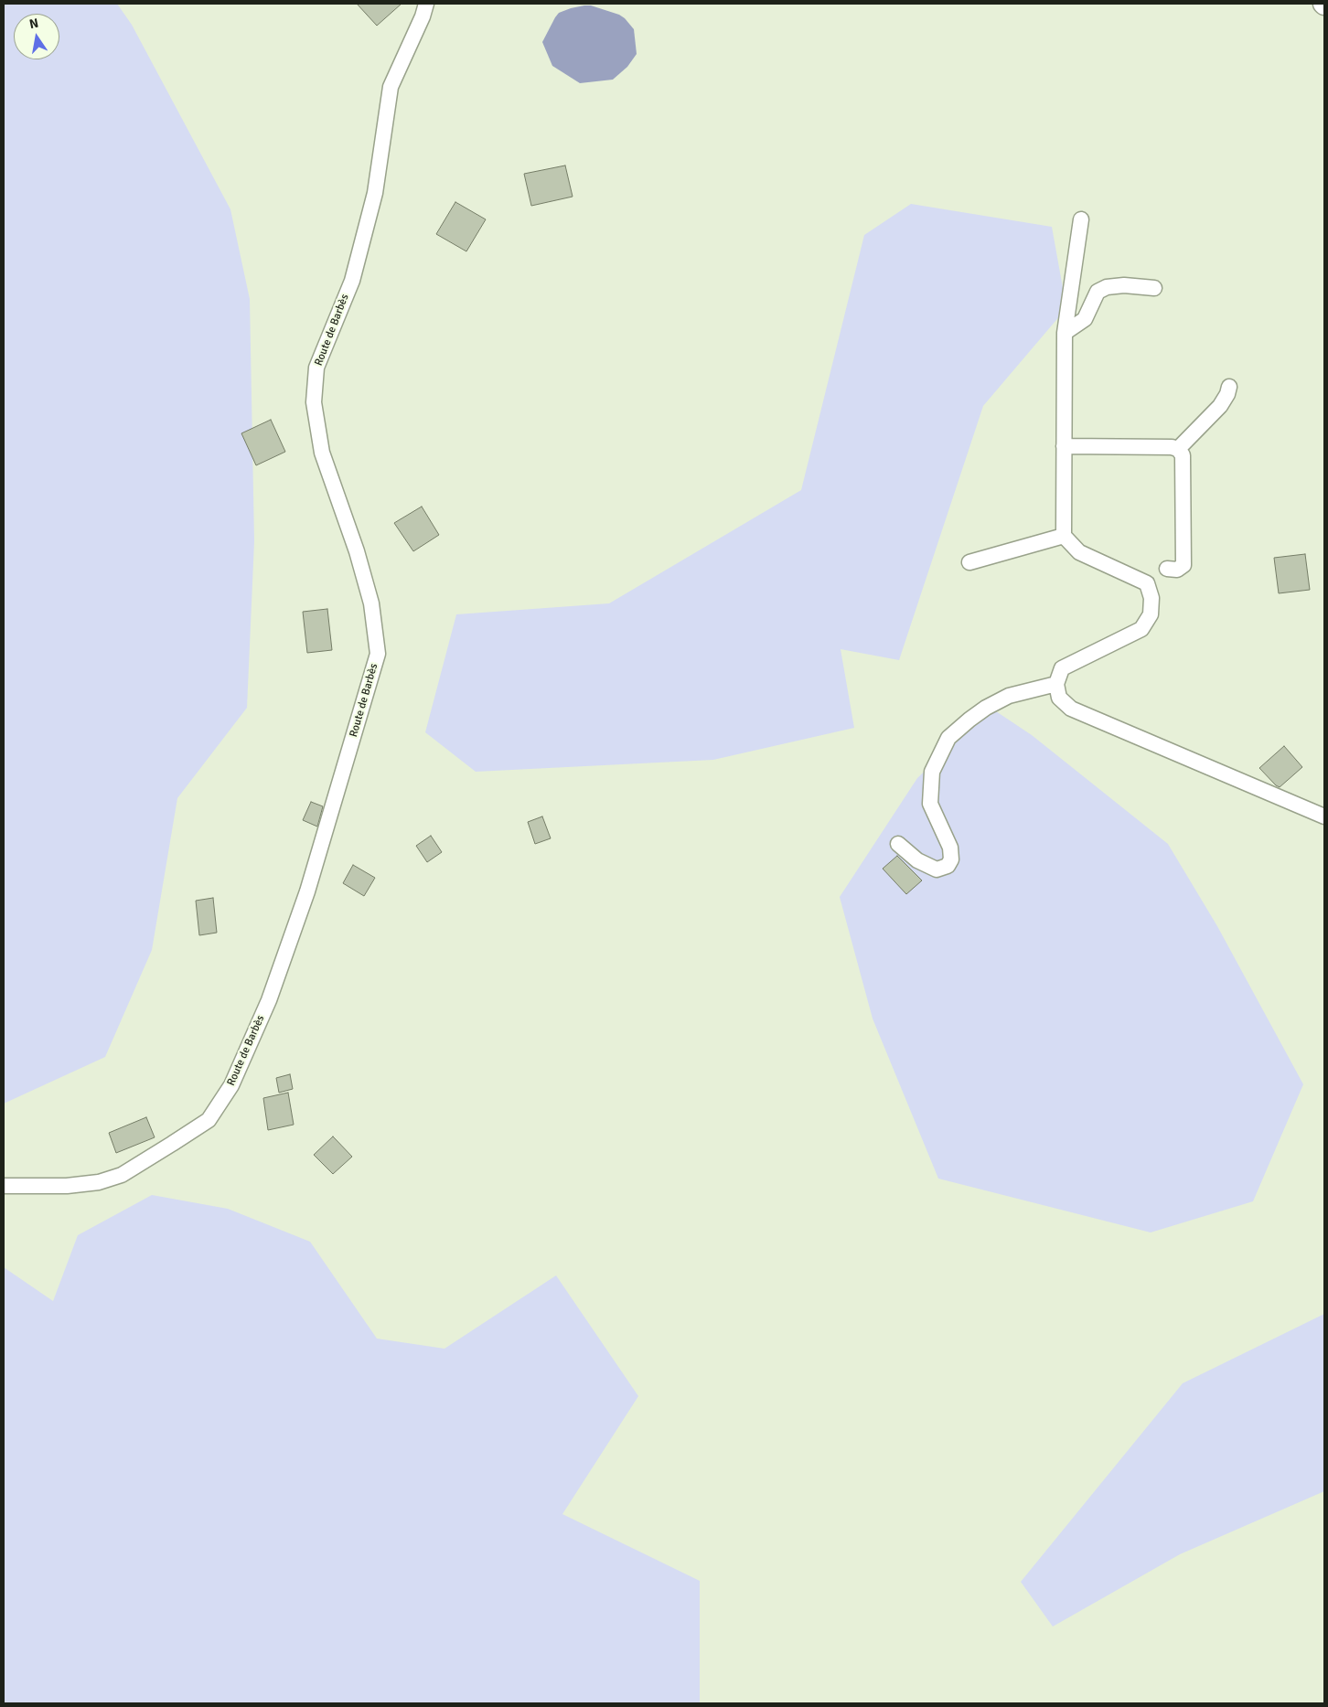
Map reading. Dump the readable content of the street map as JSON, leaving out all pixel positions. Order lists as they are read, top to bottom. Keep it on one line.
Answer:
{"streets":{"street":["Route de Barbès"]},"north":"top"}
